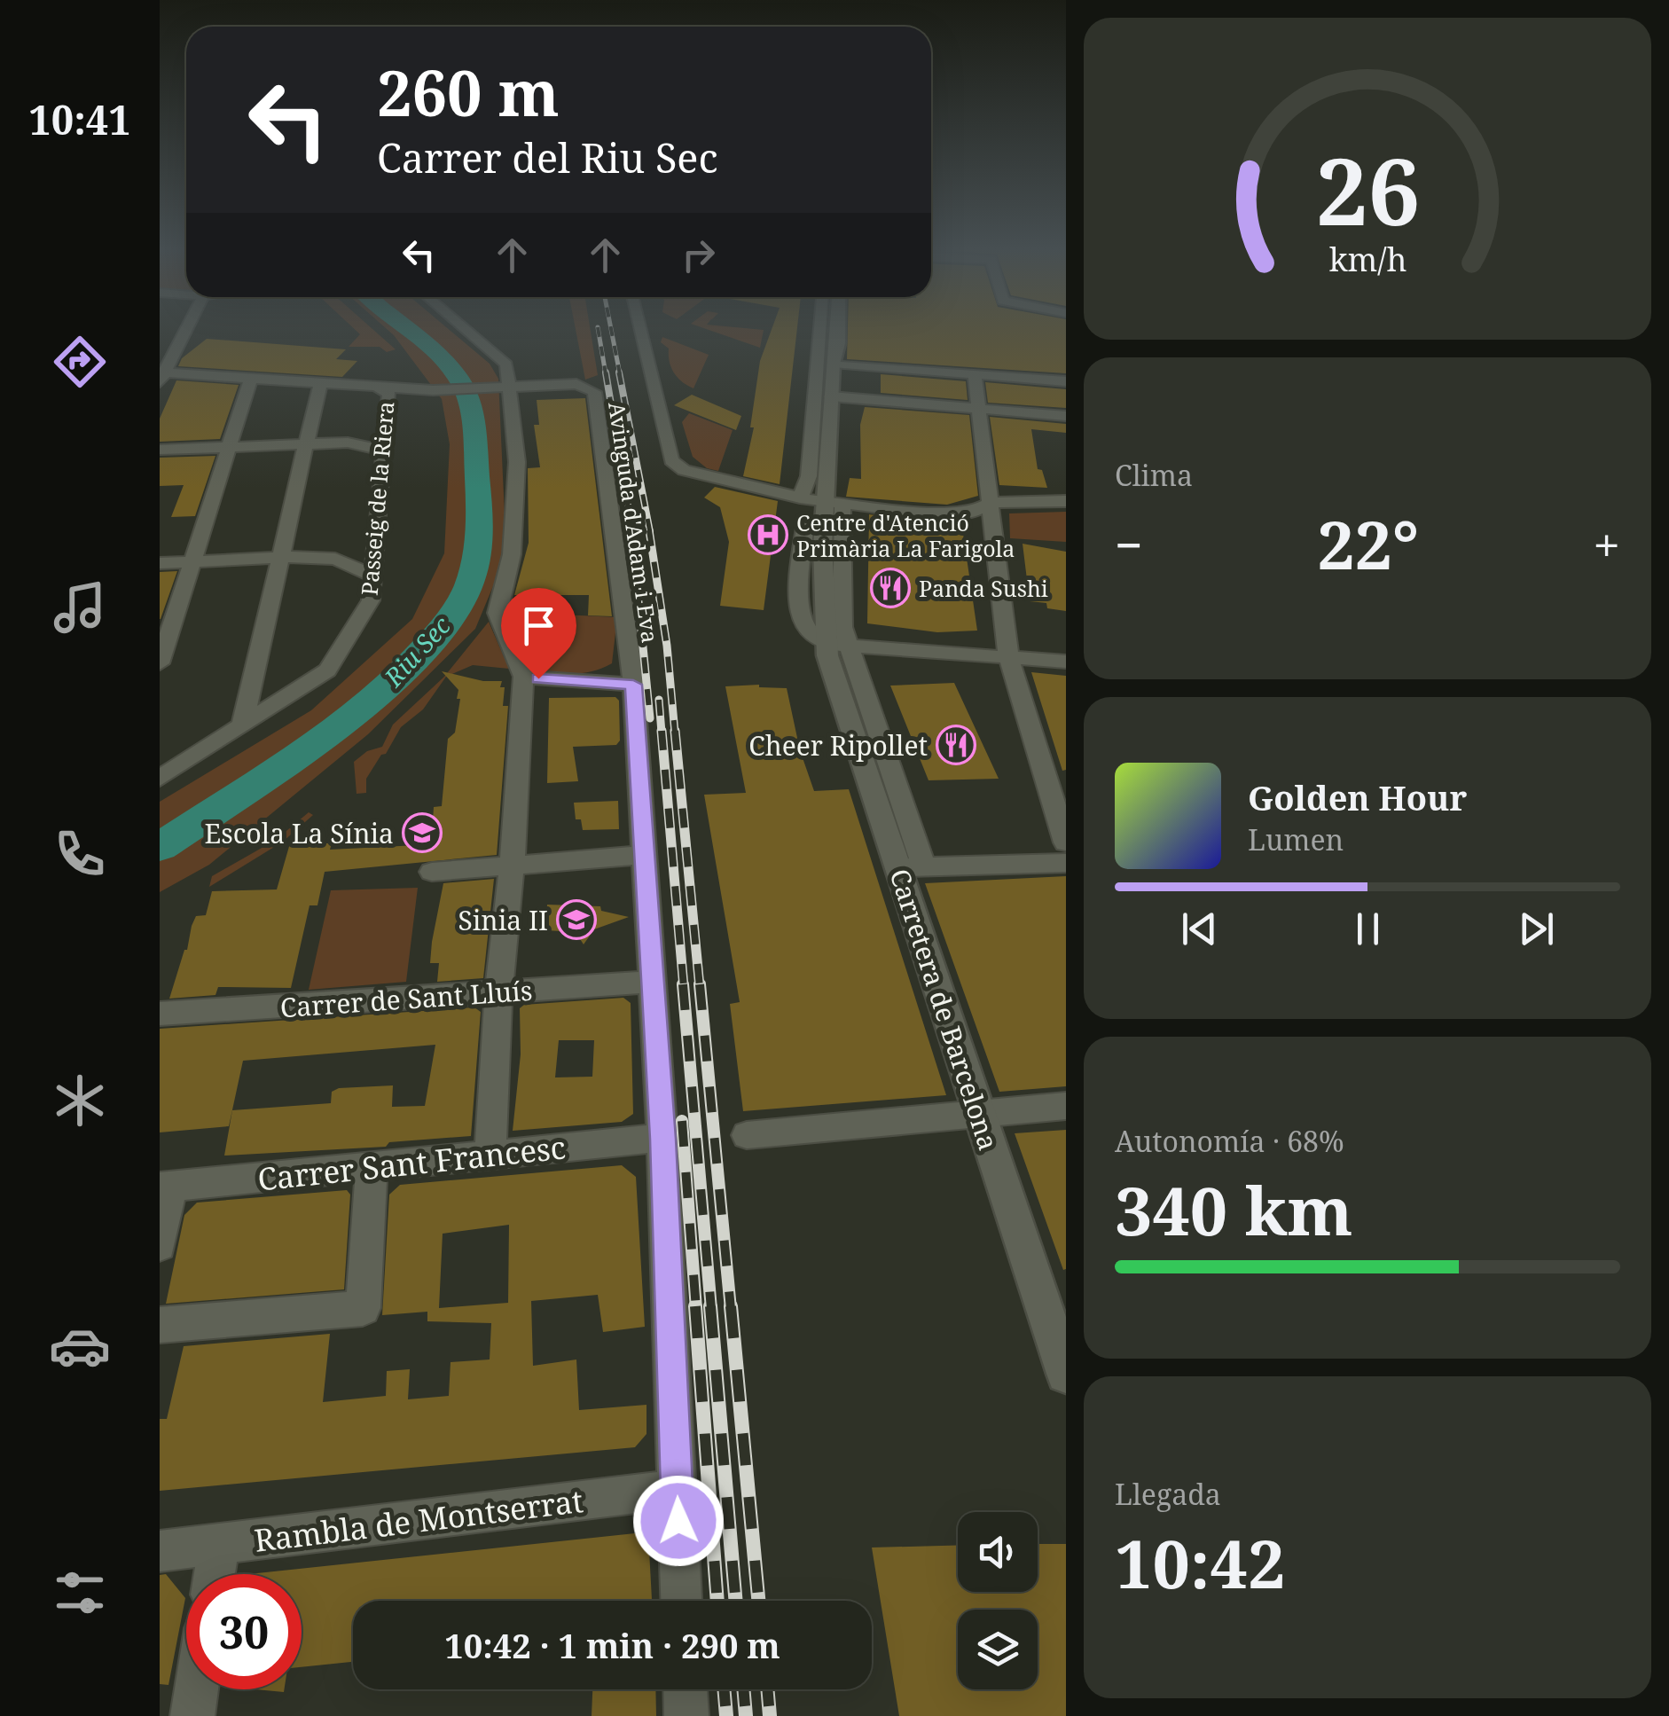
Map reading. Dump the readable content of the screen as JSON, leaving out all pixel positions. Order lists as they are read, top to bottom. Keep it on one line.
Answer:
{"streets":{"main road":["Carretera de Barcelona"],"street":["Passeig de la Riera","Avinguda d'Adam i Eva","Carrer de Sant Lluís","Carrer Sant Francesc","Rambla de Montserrat"]},"water":["Riu Sec"],"places":{"hospital":["Centre d'Atenció Primària La Farigola"],"restaurant":["Panda Sushi","Cheer Ripollet"],"school or university":["Escola La Sínia","Sinia II"]},"page":{"tabs":"10:41","turn":["260 m","Carrer del Riu Sec"],"tile":["Clima",["Autonomía · 68%","340 km"],["Llegada","10:42"]],"heat":["−","22°","+"],"song":["Golden Hour","Lumen"],"limit":"30","trip":"10:42 · 1 min · 290 m","gauge":["26","km/h"]}}
